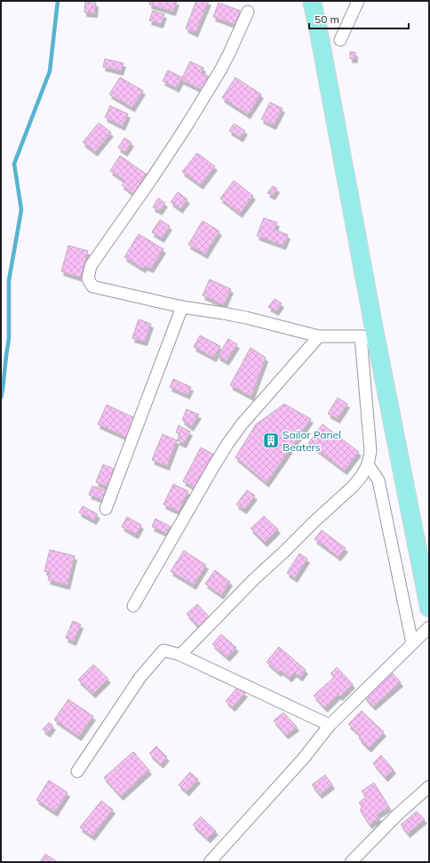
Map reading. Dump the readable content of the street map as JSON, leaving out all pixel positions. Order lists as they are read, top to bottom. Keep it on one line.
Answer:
{"places":{"building":["Sailor Panel Beaters"]},"scale_bar":"50 m"}
